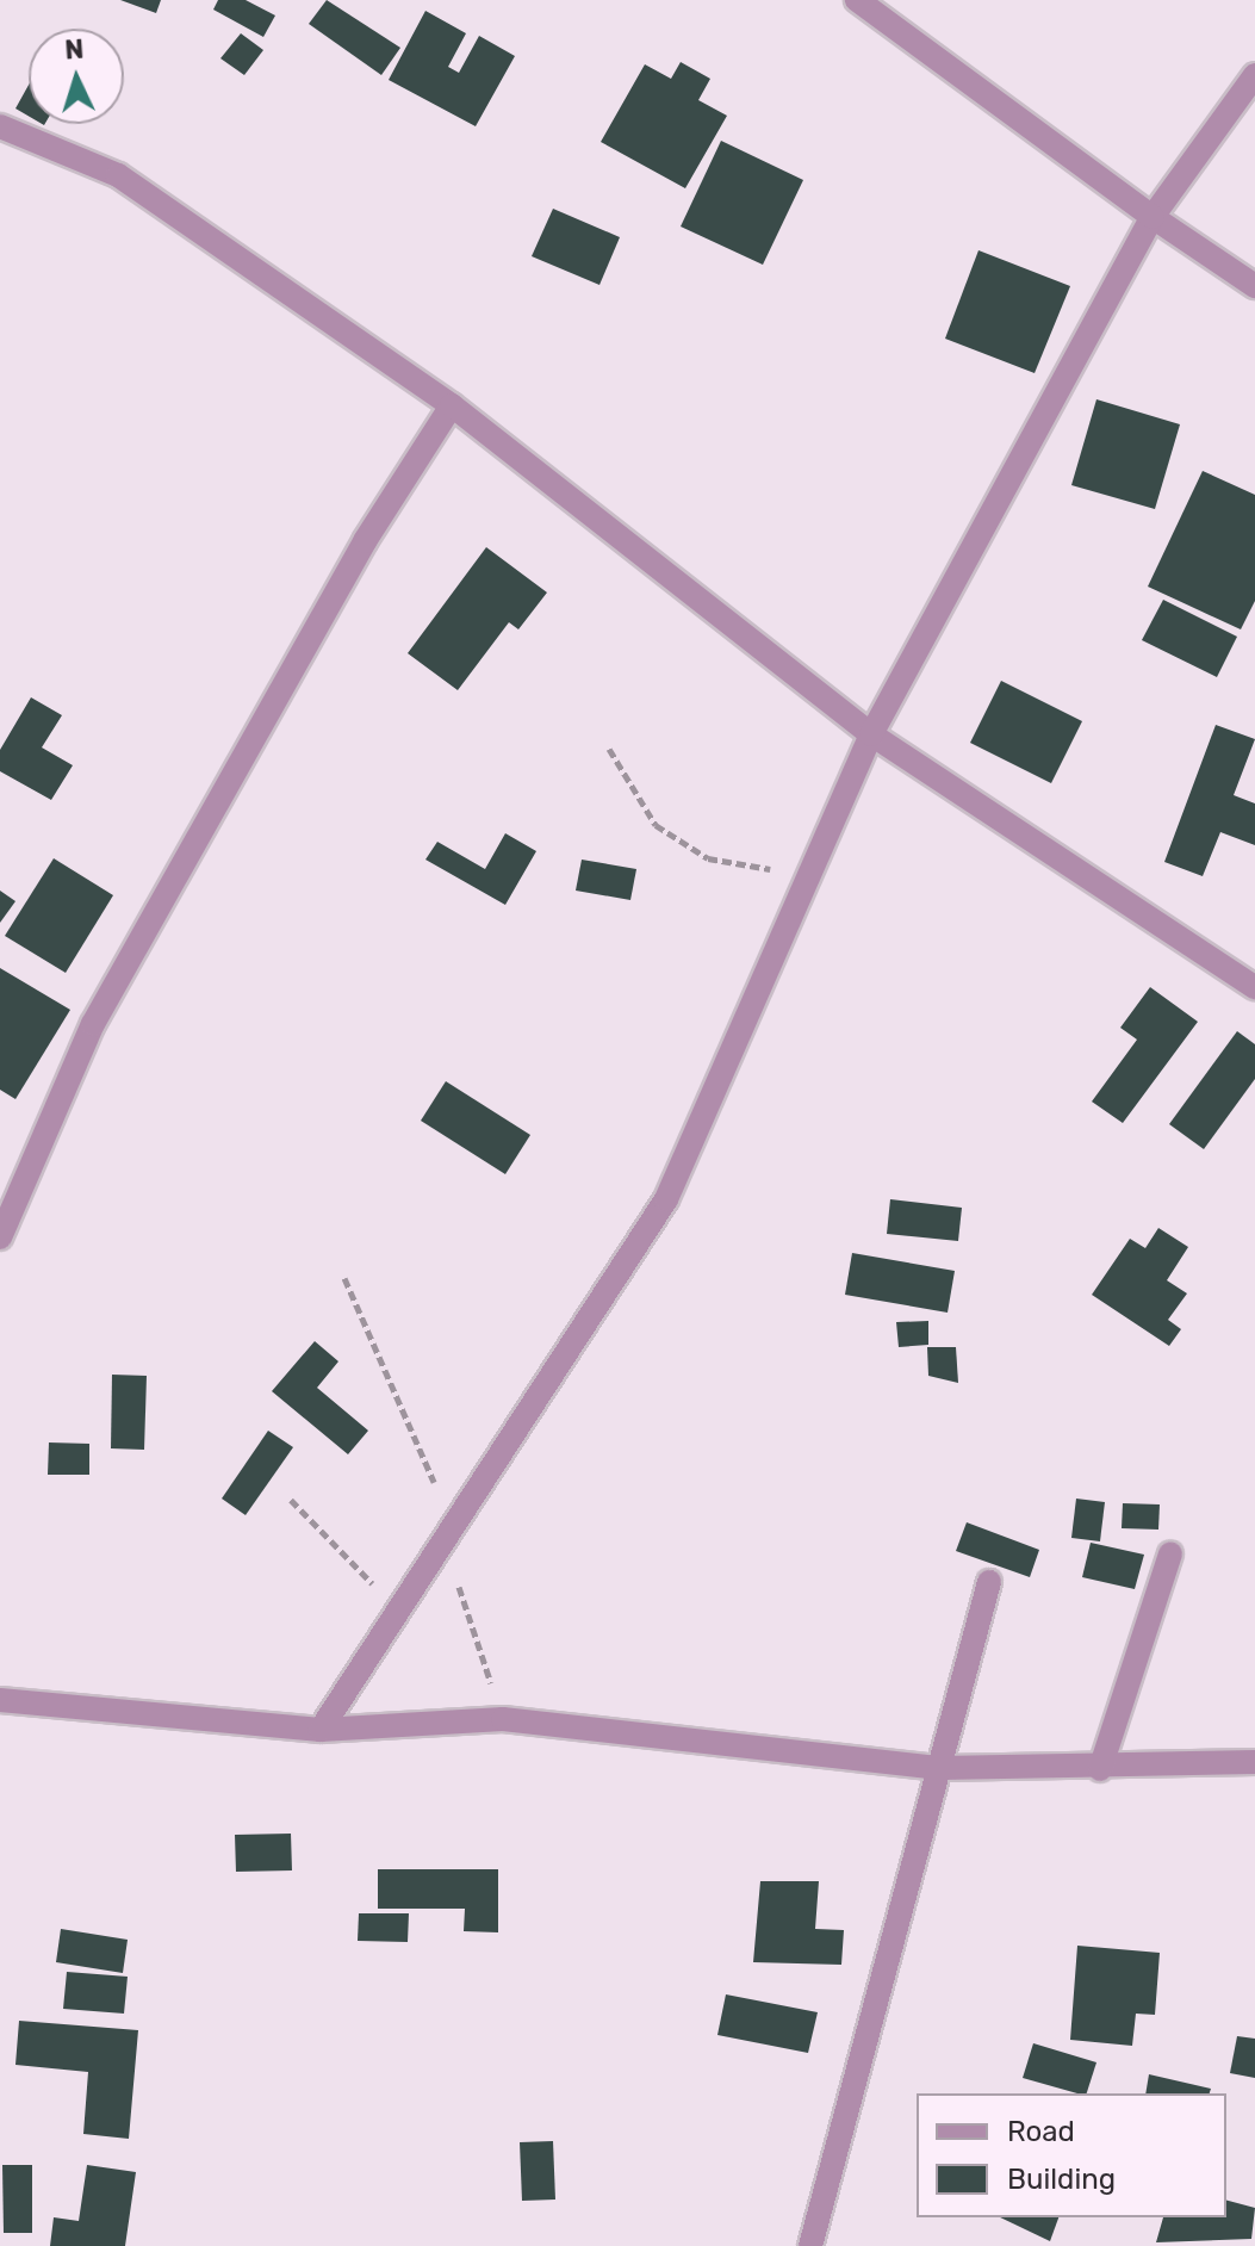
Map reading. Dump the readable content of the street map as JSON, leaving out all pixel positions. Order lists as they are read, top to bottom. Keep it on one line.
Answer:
{"legend":["Road","Building"],"north":"top"}
